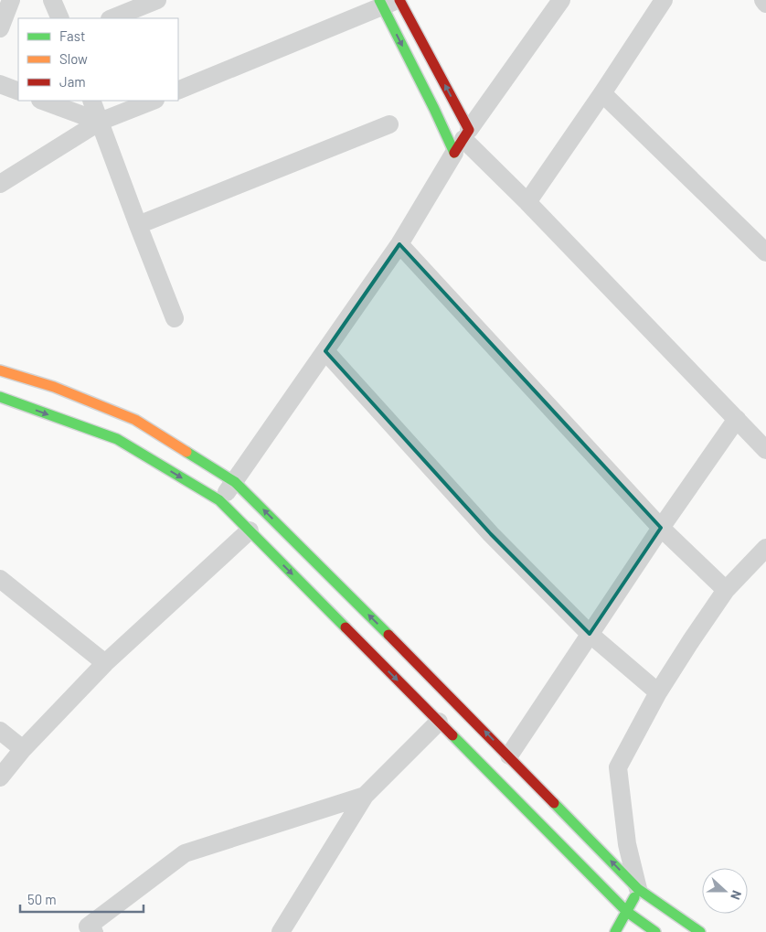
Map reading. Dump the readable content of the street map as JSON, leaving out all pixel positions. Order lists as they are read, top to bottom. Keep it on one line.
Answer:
{"legend":["Fast","Slow","Jam"],"scale_bar":"50 m","north":"right"}
